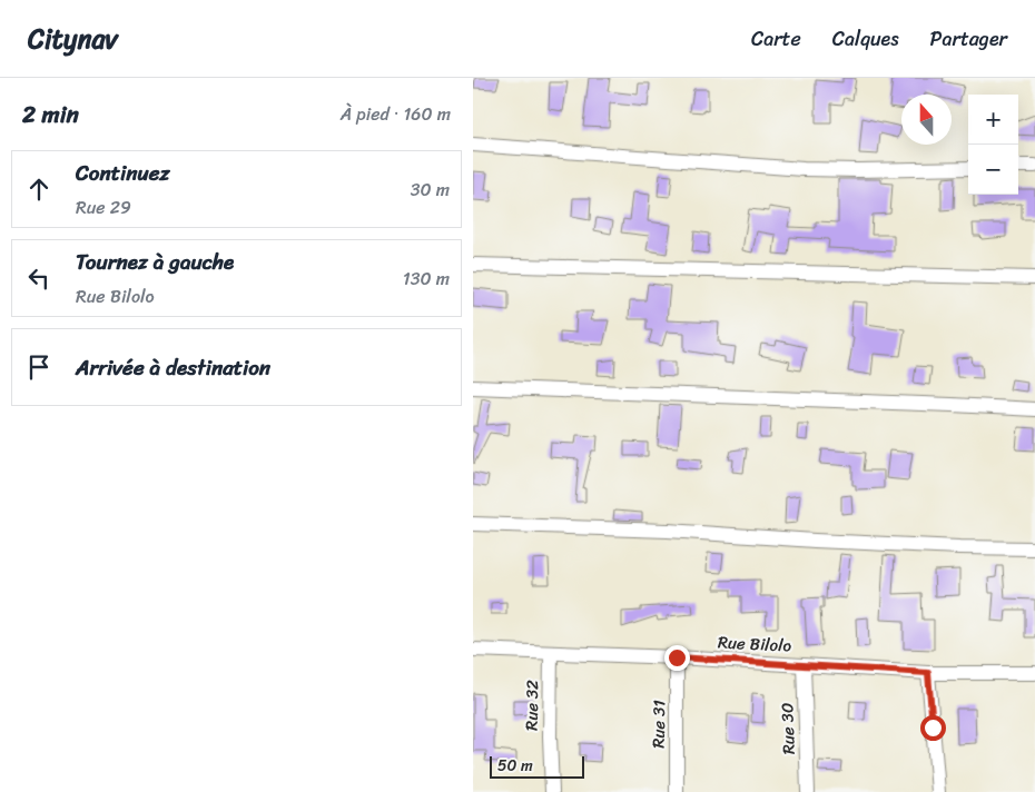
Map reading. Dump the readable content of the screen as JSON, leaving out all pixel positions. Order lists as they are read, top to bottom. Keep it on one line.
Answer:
{"streets":{"street":["Rue Bilolo","Rue 32","Rue 31","Rue 30"]},"crossings":[["Rue Bilolo","Rue 32"],["Rue Bilolo","Rue 31"],["Rue Bilolo","Rue 30"]],"scale_bar":"50 m","north":"top","page":{"header":"Citynav","nav":["Carte","Calques","Partager"],"heading":["2 min","À pied · 160 m"],"map_buttons":["+","−"],"list":[["Continuez","Rue 29","30 m"],["Tournez à gauche","Rue Bilolo","130 m"],"Arrivée à destination"],"scale":"50 m"}}
